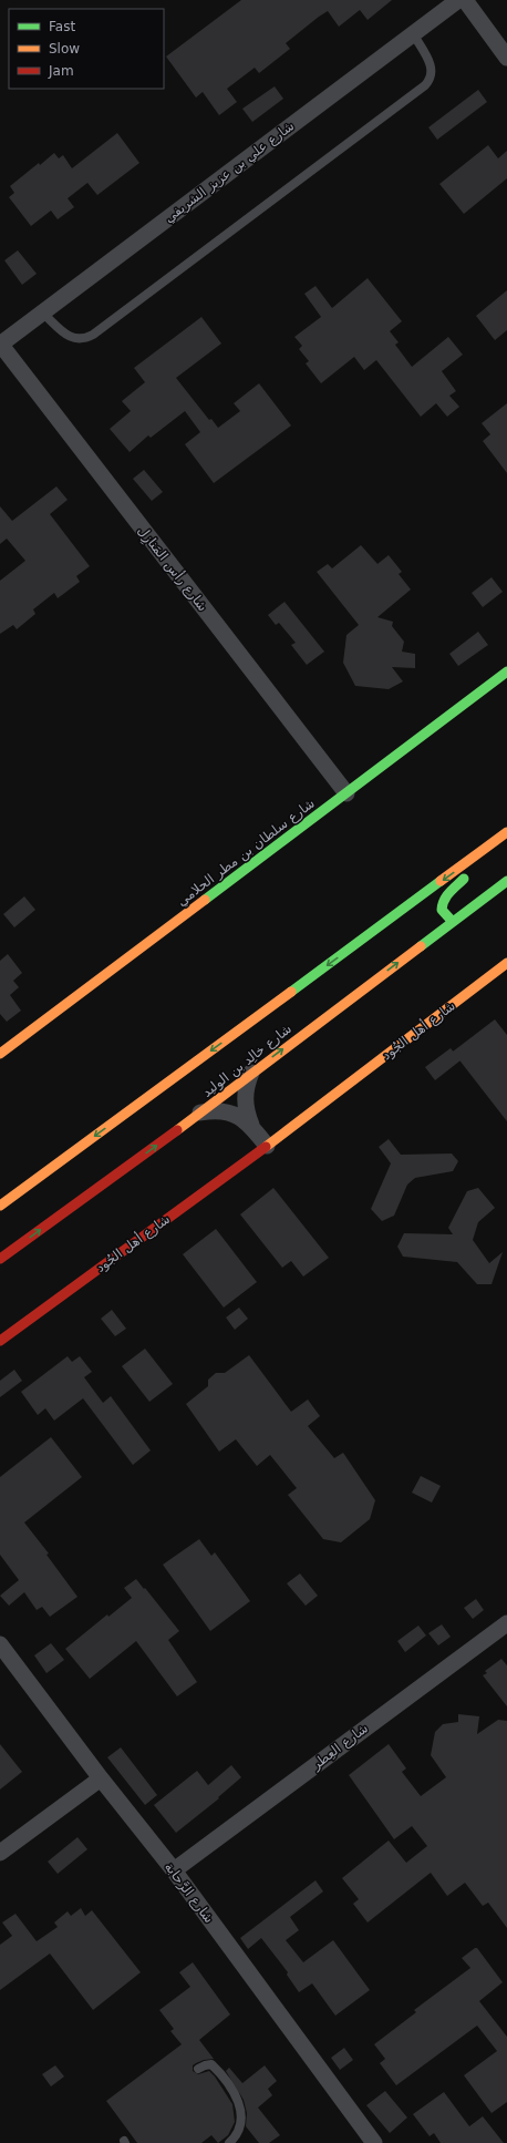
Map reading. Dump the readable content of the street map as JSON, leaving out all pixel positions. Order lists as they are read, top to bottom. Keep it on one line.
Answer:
{"streets":{"street":["شارع علي بن عزيز الشريفي","شارع رأس المَنازِل","شارع سلطان بن مطر الحلامي","شارع أهل الجُود","شارع خالِد بن الوليد","شارع العِطر","شارع الرَّحابة"]},"crossings":[["شارع علي بن عزيز الشريفي","شارع رأس المَنازِل"],["شارع رأس المَنازِل","شارع سلطان بن مطر الحلامي"],["شارع العِطر","شارع الرَّحابة"]],"legend":["Fast","Slow","Jam"]}
